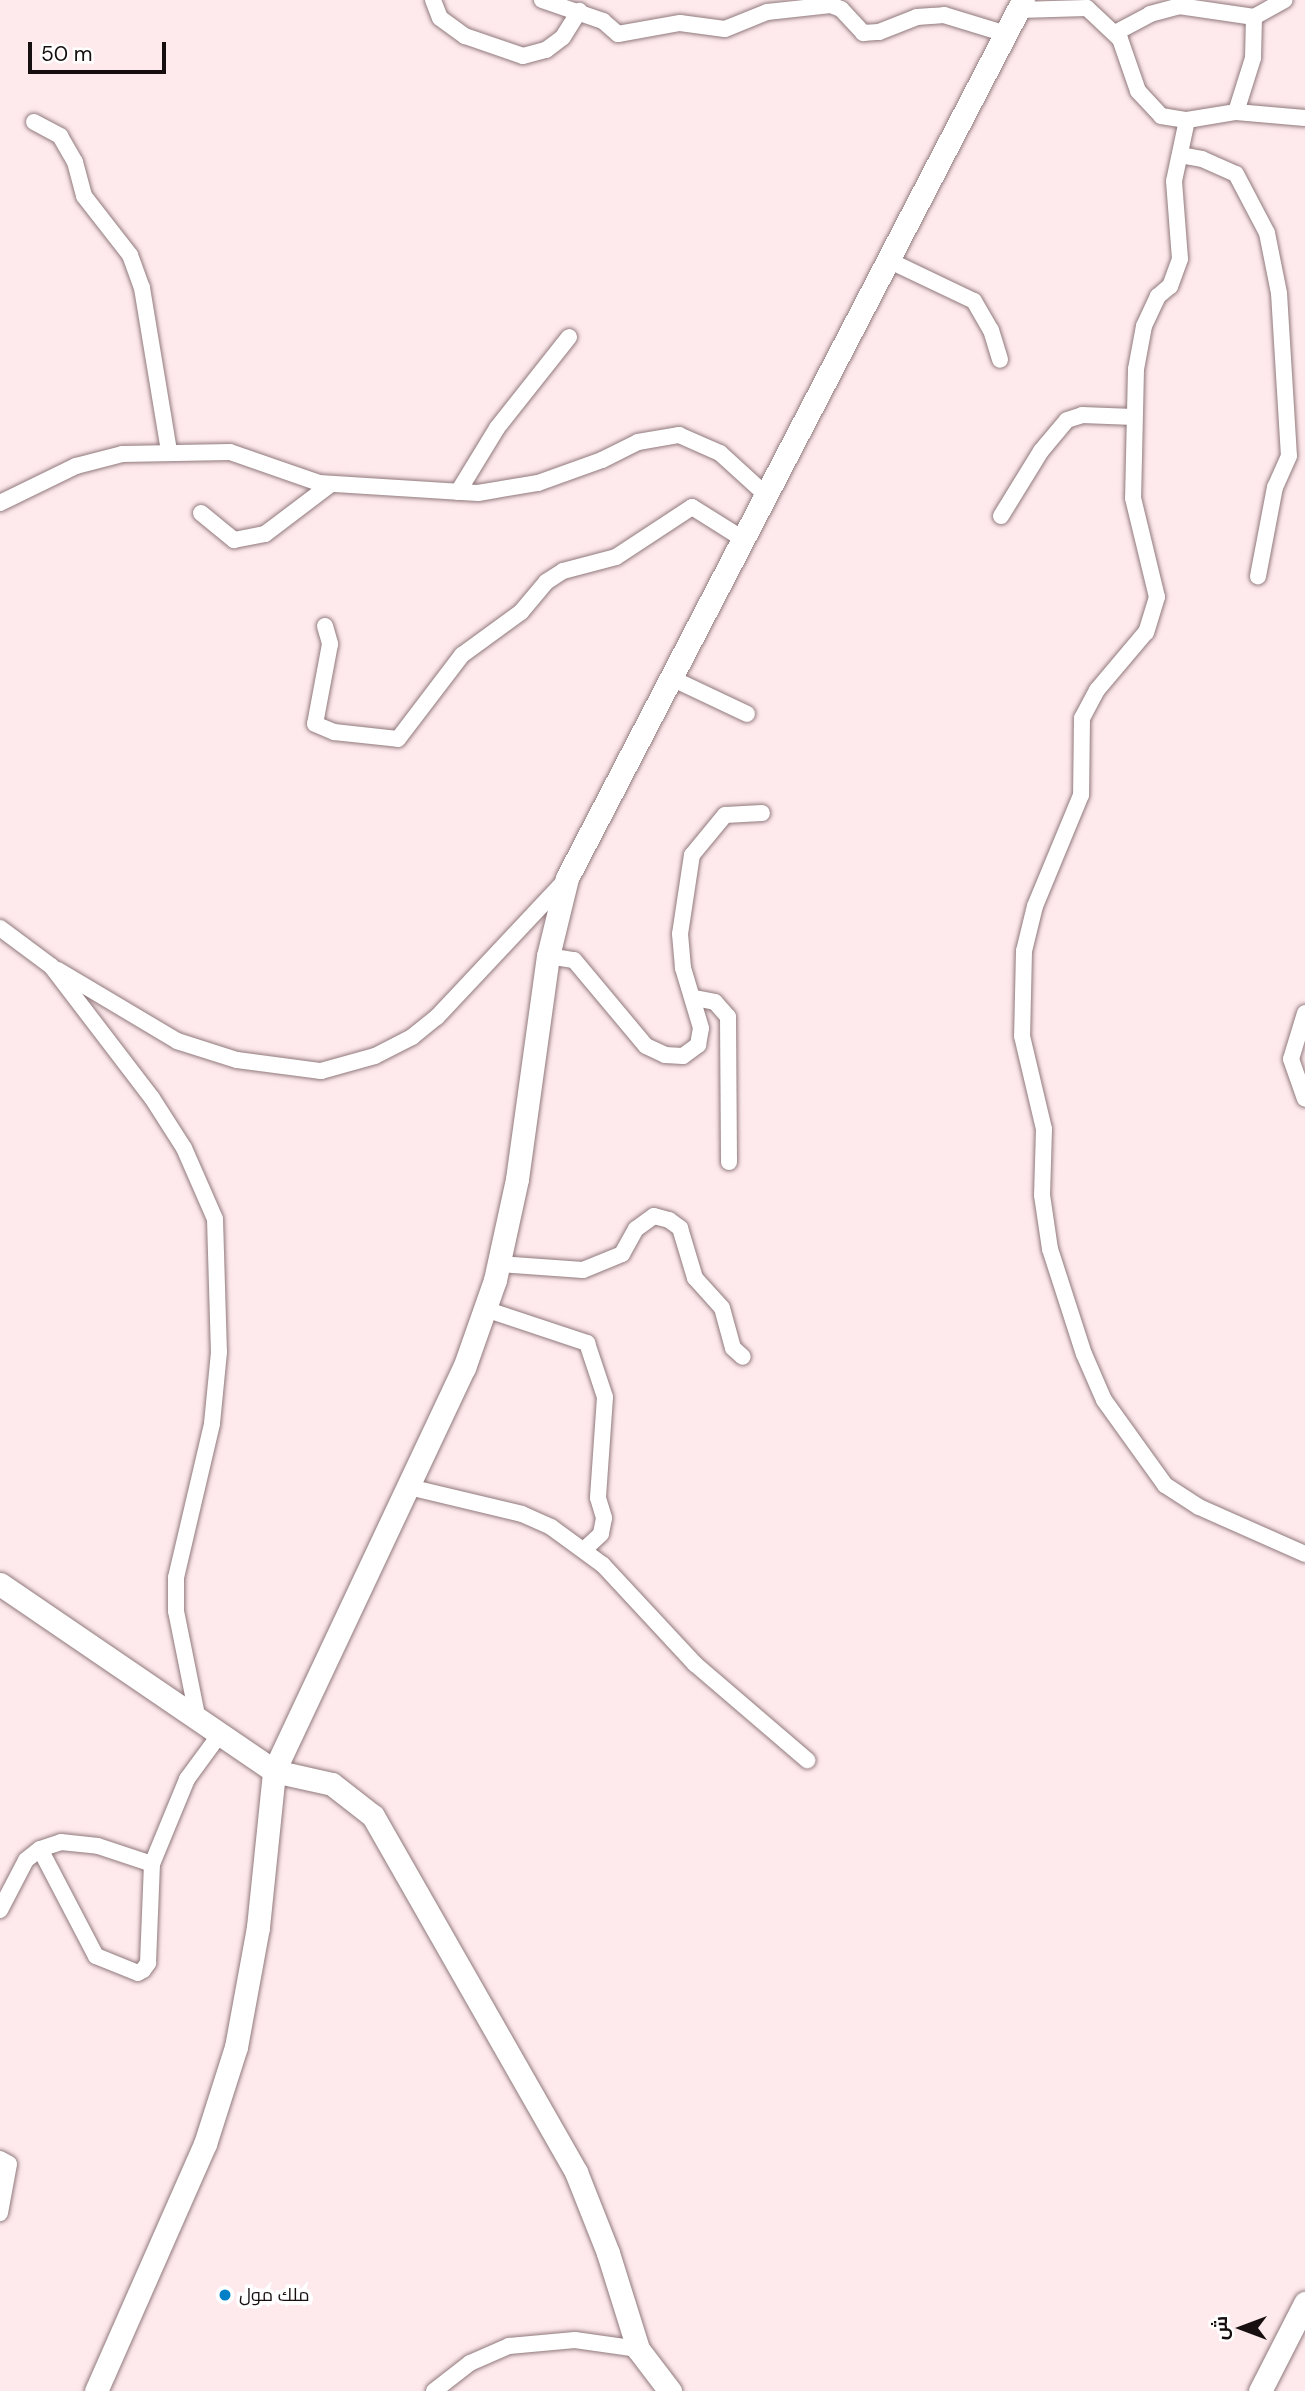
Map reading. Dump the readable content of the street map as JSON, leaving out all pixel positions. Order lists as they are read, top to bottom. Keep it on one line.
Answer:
{"places":["ملك مول"],"scale_bar":"50 m","north":"left"}
